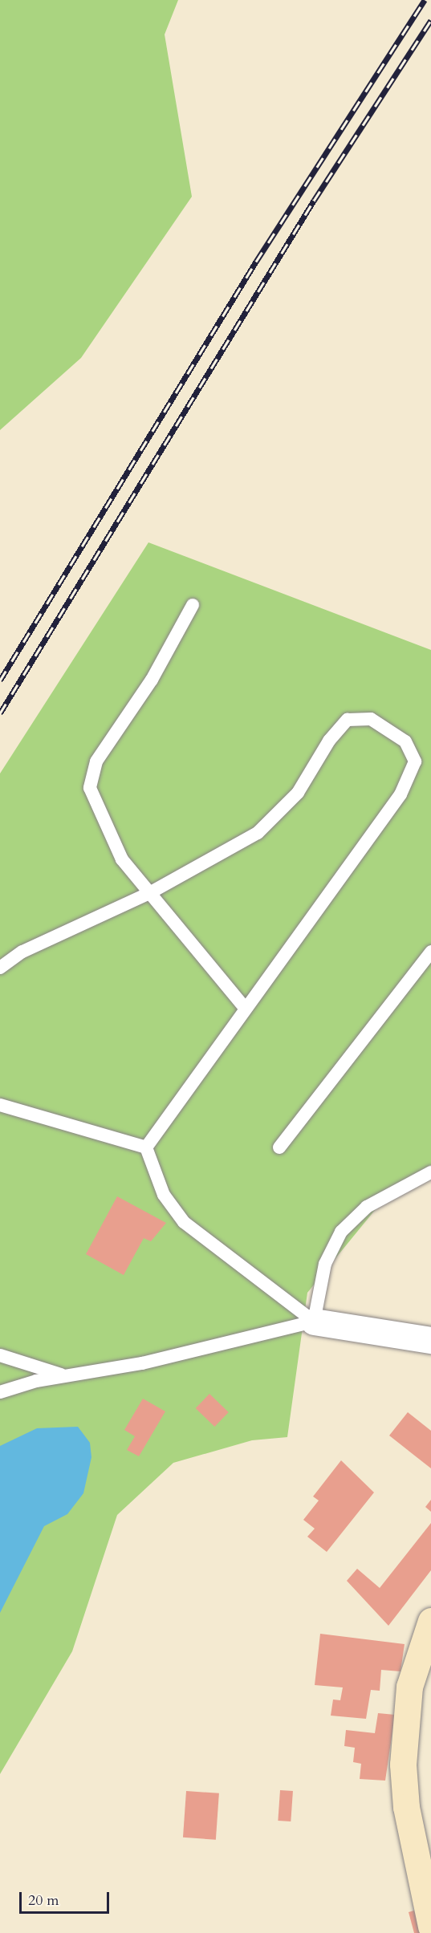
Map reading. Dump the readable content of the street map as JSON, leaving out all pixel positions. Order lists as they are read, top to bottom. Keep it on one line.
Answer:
{"scale_bar":"20 m"}
